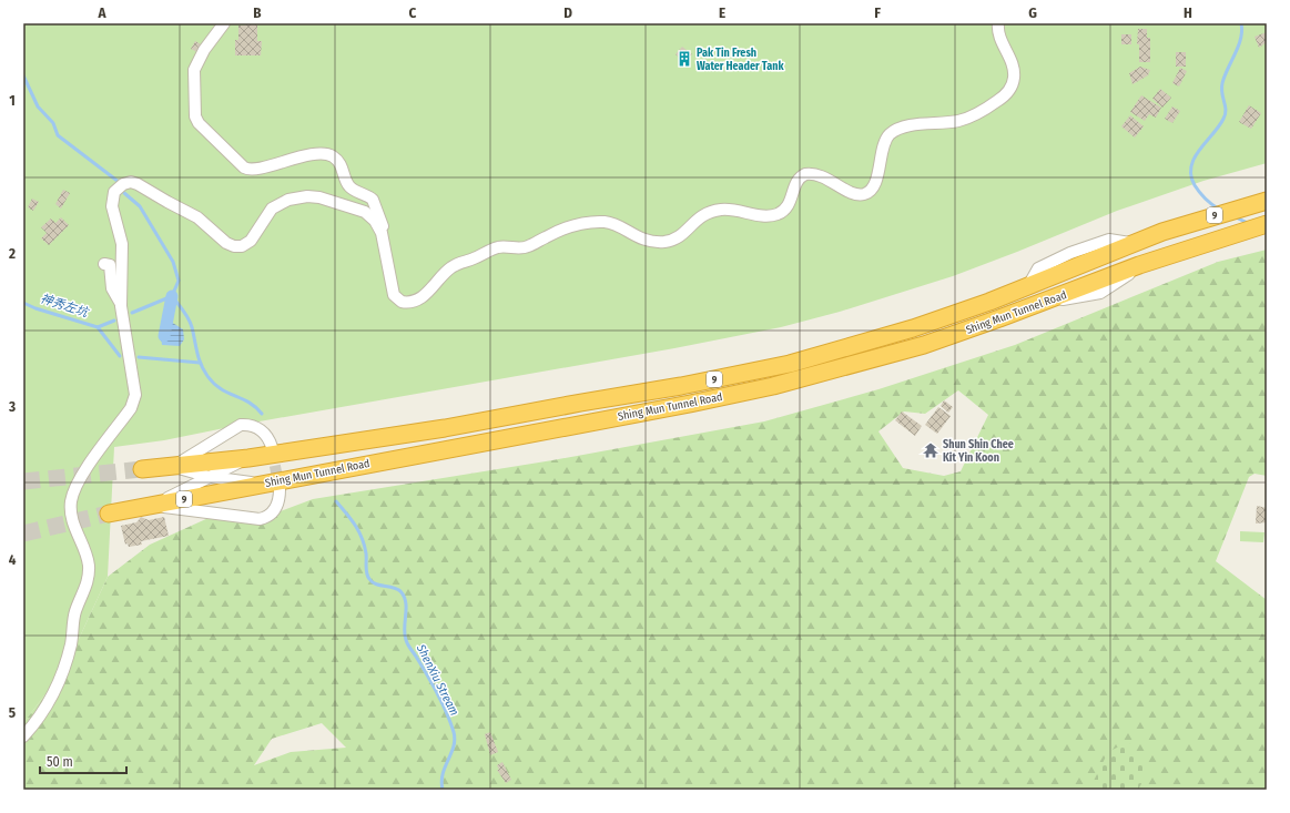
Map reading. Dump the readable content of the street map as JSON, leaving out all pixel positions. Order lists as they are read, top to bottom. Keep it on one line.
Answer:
{"streets":{"highway":["9","Shing Mun Tunnel Road"]},"water":["神秀左坑","ShenXiu Stream"],"places":{"building":["Pak Tin Fresh Water Header Tank"],"temple":["Shun Shin Chee Kit Yin Koon"]},"scale_bar":"50 m","grid":{"columns":["A","B","C","D","E","F","G","H"],"rows":["1","2","3","4","5"]}}
